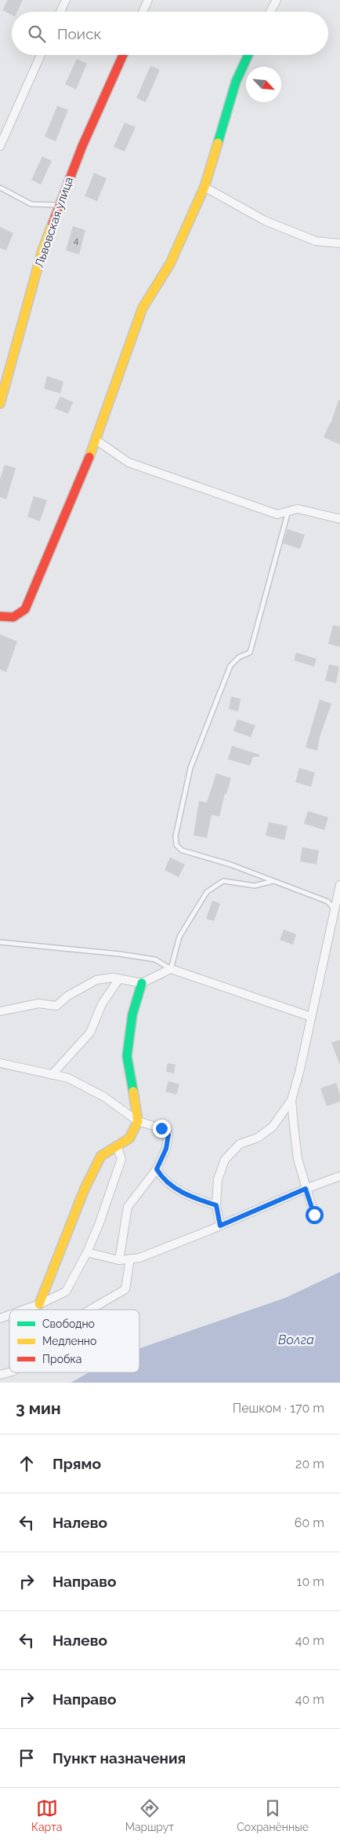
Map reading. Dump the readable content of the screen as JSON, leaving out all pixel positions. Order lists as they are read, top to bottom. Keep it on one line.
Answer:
{"streets":{"street":["Львовская улица"]},"water":["Волга"],"house_numbers":["4"],"legend":["Свободно","Медленно","Пробка"],"north":"bottom right","page":{"search":"Поиск","heading":["3 мин","Пешком · 170 m"],"list":[["Прямо","20 m"],["Налево","60 m"],["Направо","10 m"],["Налево","40 m"],["Направо","40 m"],"Пункт назначения"],"nav":["Карта","Маршрут","Сохранённые"]}}
